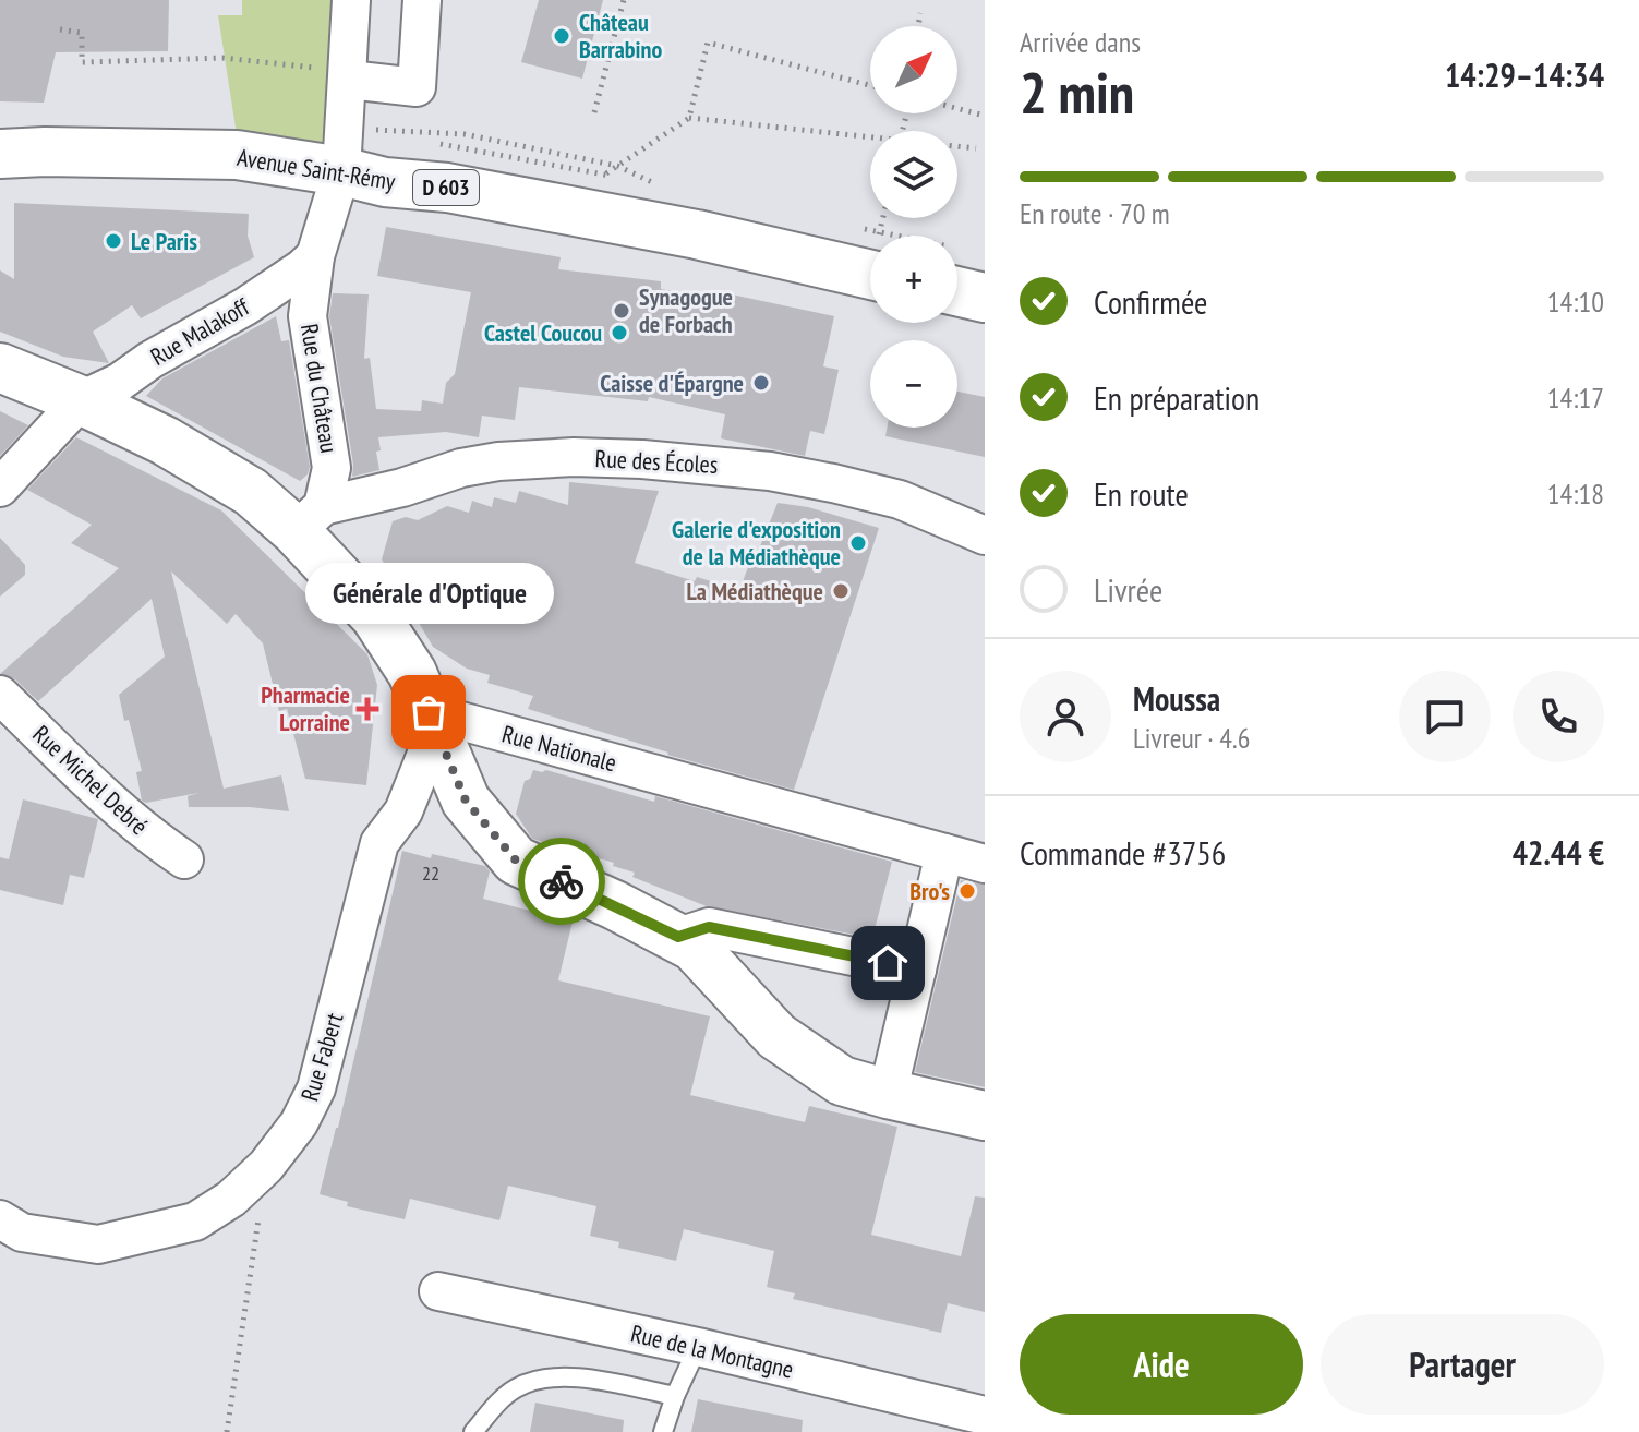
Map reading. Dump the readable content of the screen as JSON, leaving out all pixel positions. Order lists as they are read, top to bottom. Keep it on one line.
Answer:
{"streets":{"street":["Avenue Saint-Rémy","D 603","Rue Malakoff","Rue du Château","Rue des Écoles","Rue Nationale","Rue Michel Debré","Rue Fabert","Rue de la Montagne"]},"crossings":[["Avenue Saint-Rémy","Rue du Château"],["Rue Malakoff","Rue du Château"],["Rue du Château","Rue des Écoles"],["Rue Nationale","Rue Fabert"]],"places":{"other":["Château Barrabino","Le Paris","Synagogue de Forbach","Castel Coucou","Caisse d'Épargne","Galerie d'exposition de la Médiathèque","La Médiathèque","Générale d'Optique","Bro's"],"health":["Pharmacie Lorraine"]},"house_numbers":["22"],"north":"top right","page":{"heading":["2 min","Arrivée dans","14:29–14:34"],"panel":["Moussa","Livreur · 4.6","Commande #3756","42.44 €"],"map_buttons":["+","−"],"bar":"En route · 70 m","list":[["Confirmée","14:10"],["En préparation","14:17"],["En route","14:18"],"Livrée"],"bubble":"Générale d'Optique","buttons":["Aide","Partager"]}}
